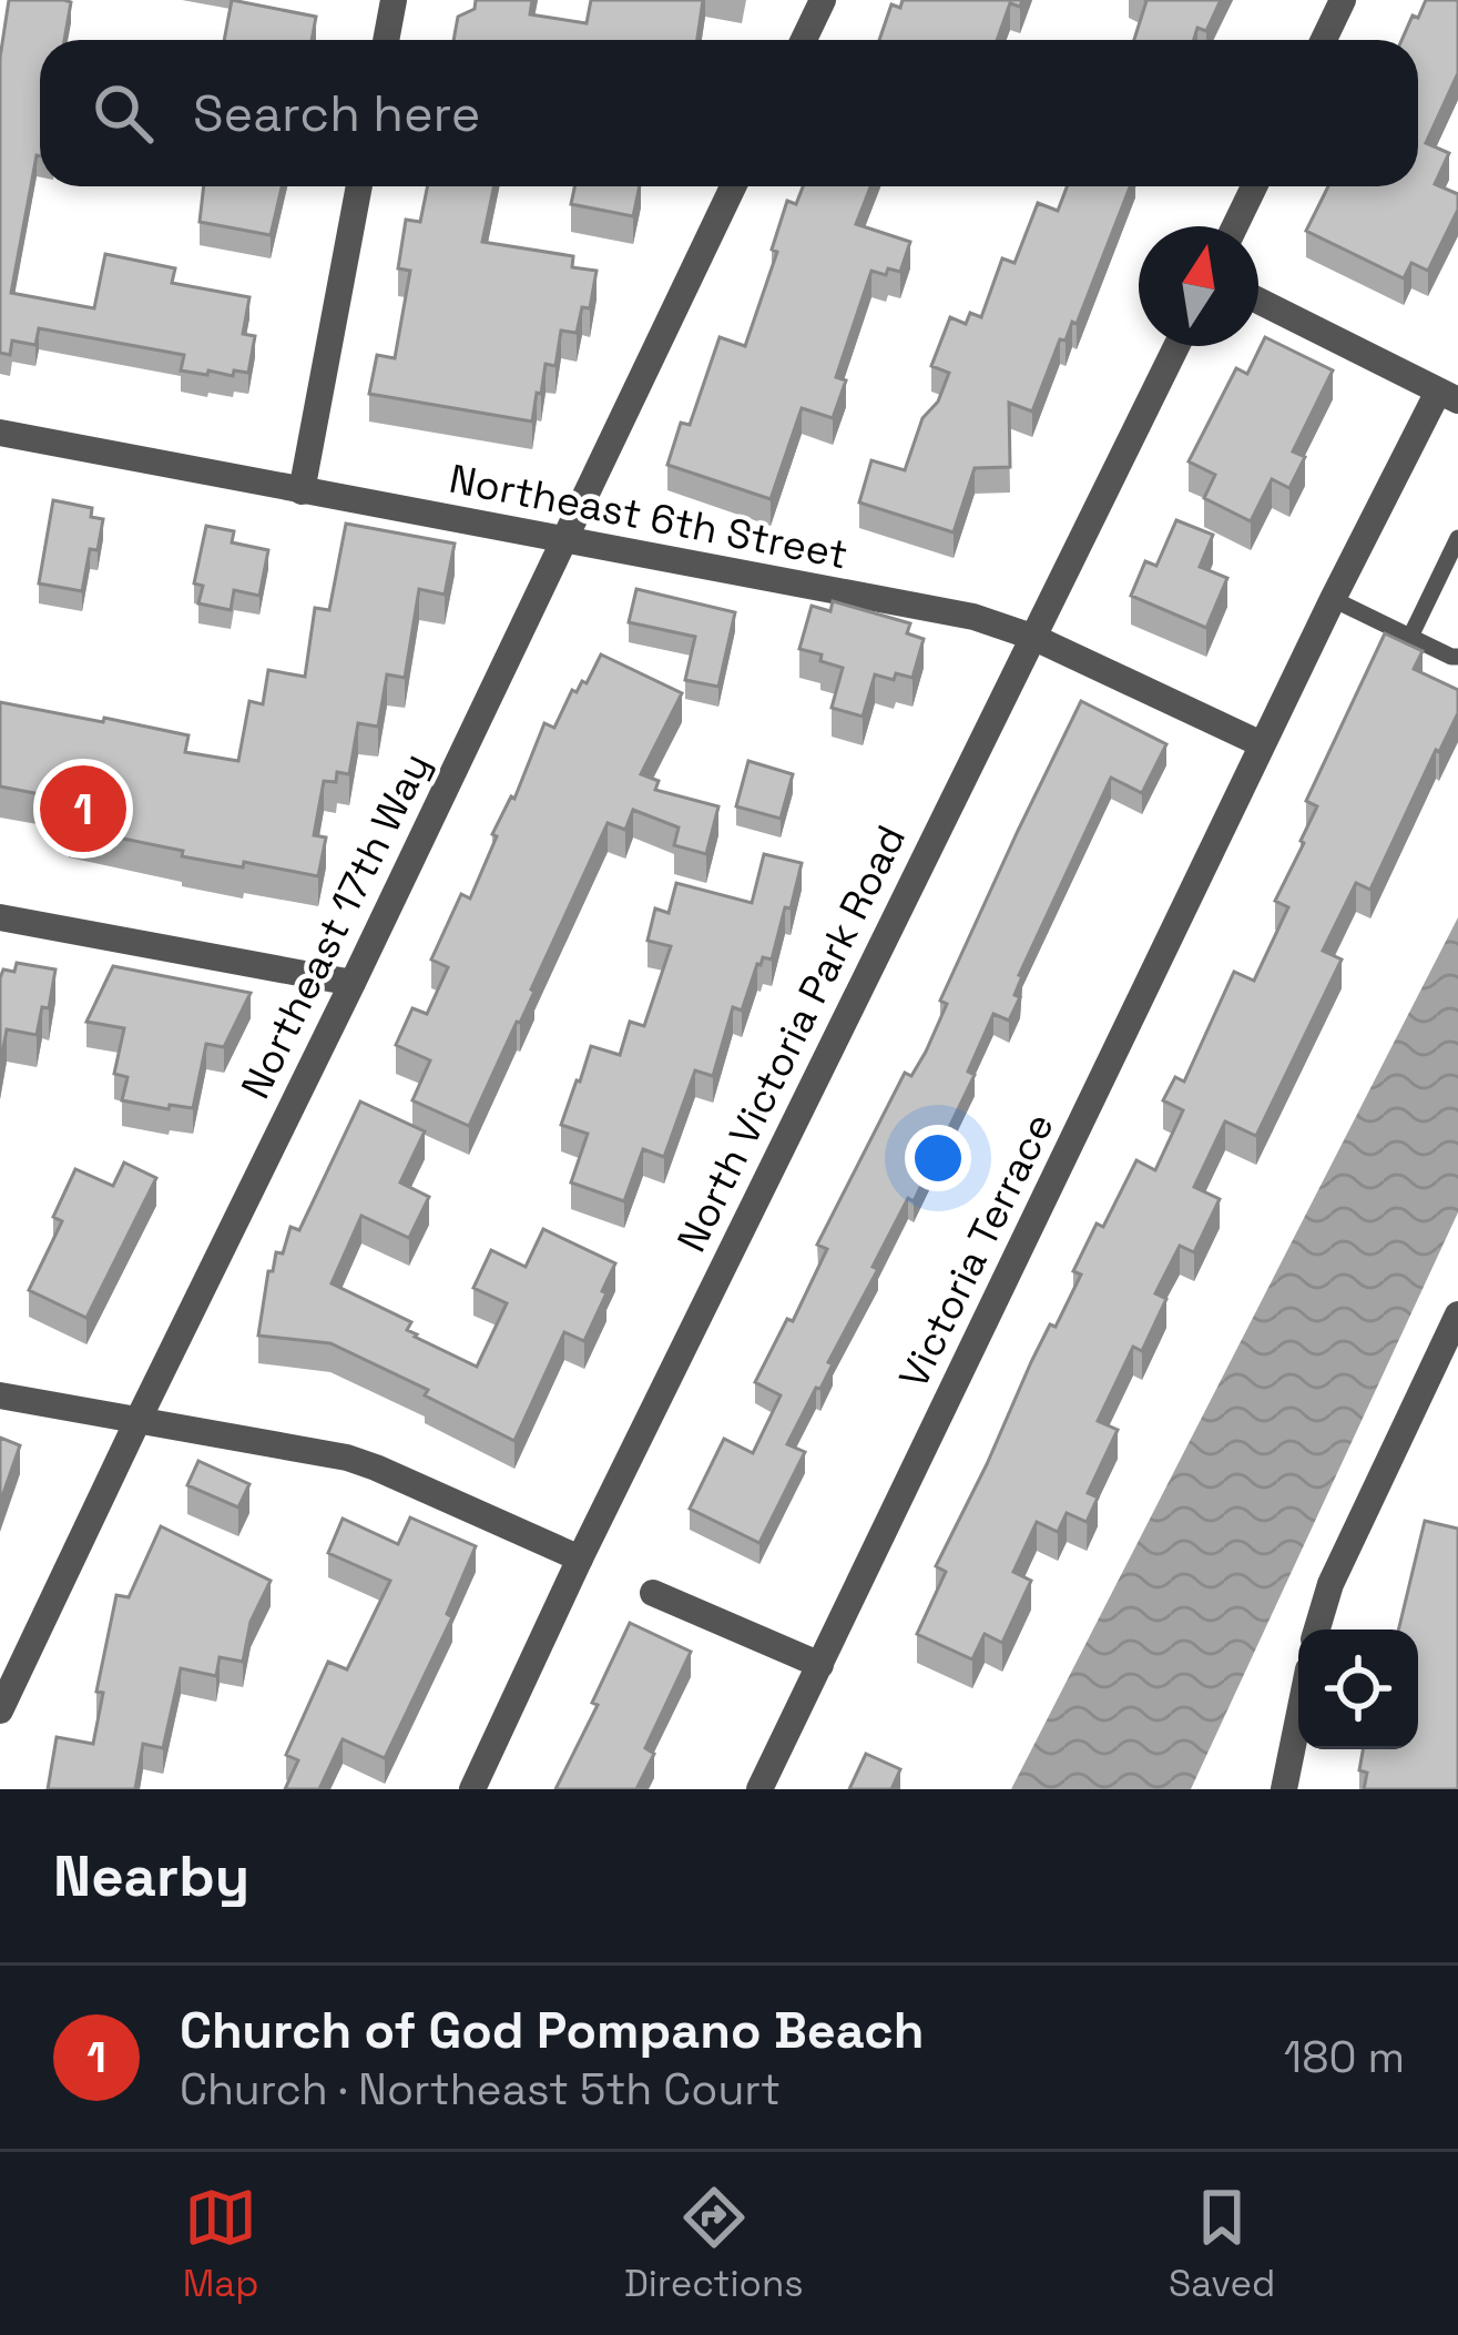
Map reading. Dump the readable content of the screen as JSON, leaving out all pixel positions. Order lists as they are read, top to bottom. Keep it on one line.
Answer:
{"streets":{"street":["Northeast 6th Street","Northeast 17th Way","North Victoria Park Road","Victoria Terrace"]},"crossings":[["Northeast 6th Street","Northeast 17th Way"],["Northeast 6th Street","North Victoria Park Road"],["Northeast 6th Street","Victoria Terrace"]],"north":"top","page":{"search":"Search here","pins":"1","heading":"Nearby","list":[{"mark":"1","name":"Church of God Pompano Beach","note":"Church · Northeast 5th Court","value":"180 m"}],"nav":["Map","Directions","Saved"]}}
